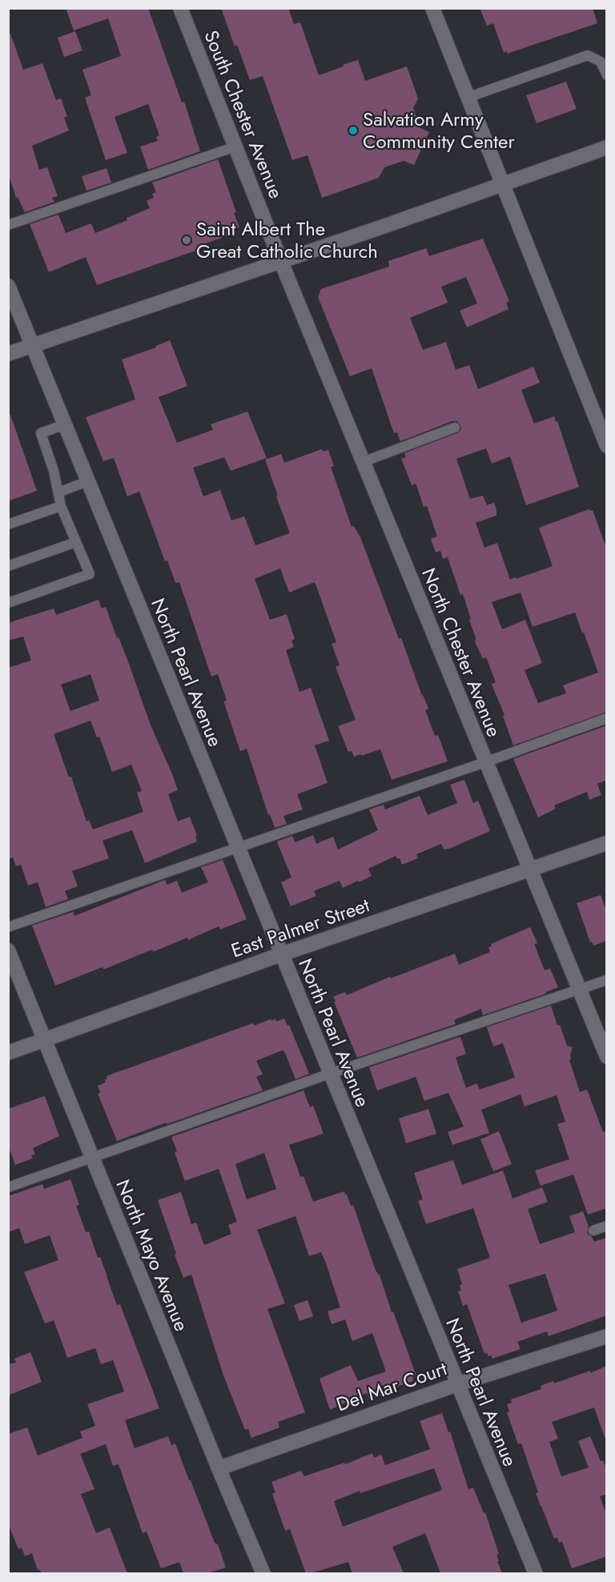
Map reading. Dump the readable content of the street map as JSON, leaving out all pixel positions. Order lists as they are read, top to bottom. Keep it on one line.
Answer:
{"streets":{"street":["South Chester Avenue","North Chester Avenue","North Pearl Avenue","East Palmer Street","North Mayo Avenue","Del Mar Court"]},"crossings":[["South Chester Avenue","North Chester Avenue"],["North Chester Avenue","East Palmer Street"],["North Pearl Avenue","East Palmer Street"],["North Pearl Avenue","Del Mar Court"],["East Palmer Street","North Mayo Avenue"],["North Mayo Avenue","Del Mar Court"]],"places":["Salvation Army Community Center","Saint Albert The Great Catholic Church"]}
